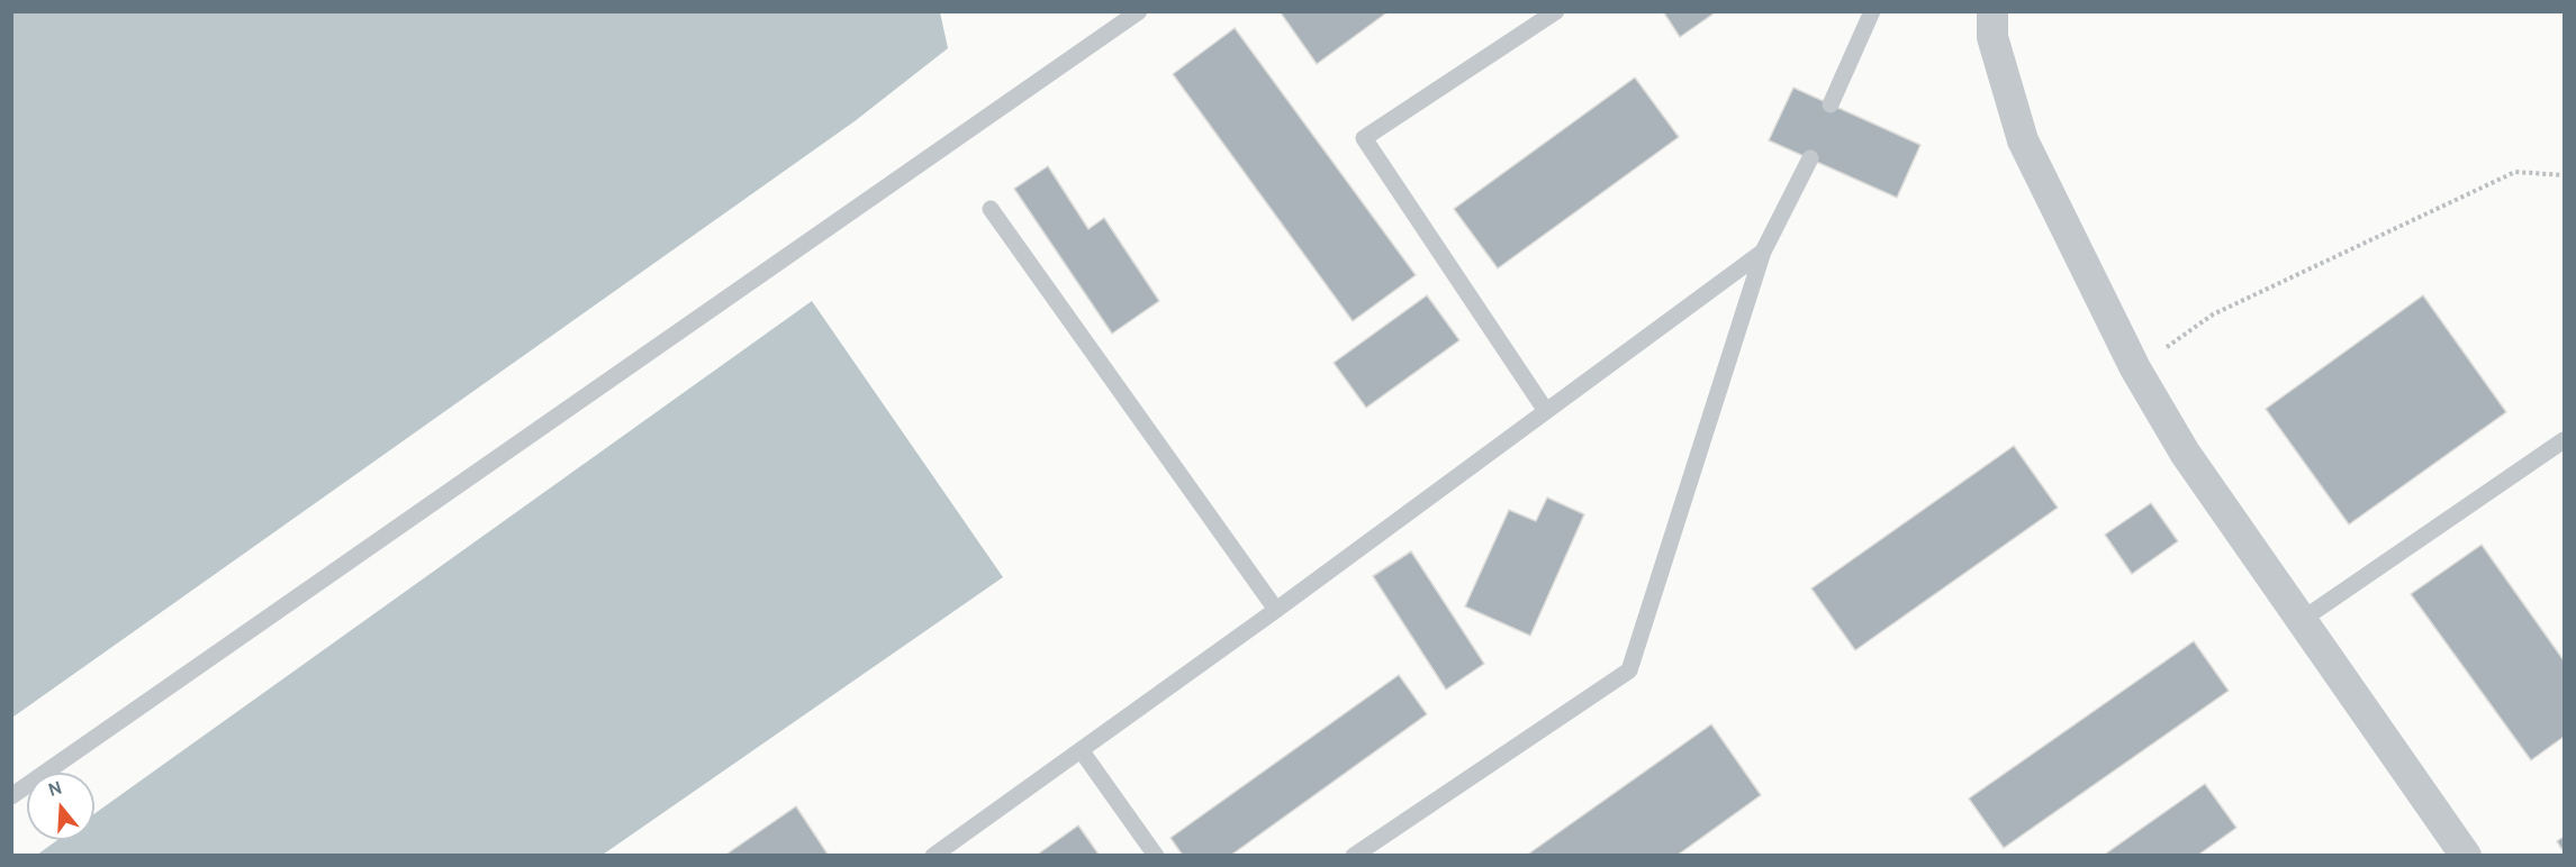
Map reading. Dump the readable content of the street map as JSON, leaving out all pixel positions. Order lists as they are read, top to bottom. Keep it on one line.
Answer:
{"north":"top"}
